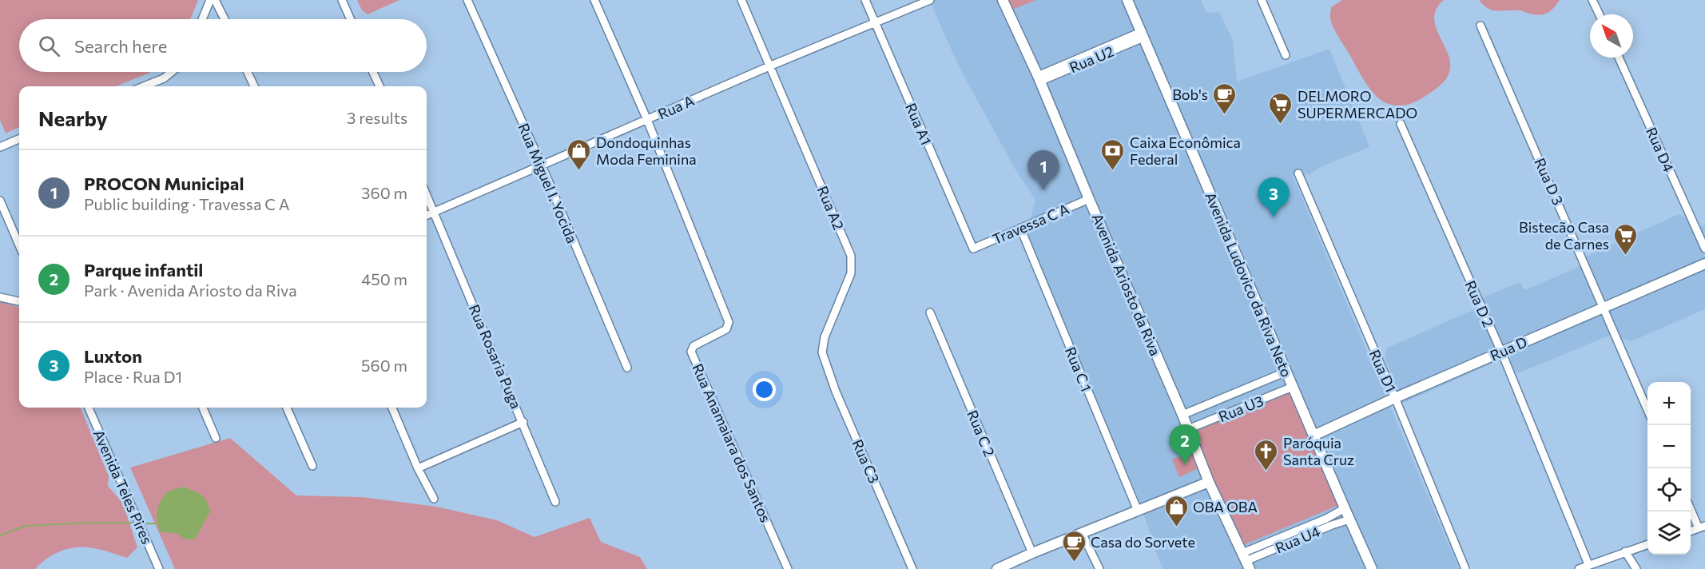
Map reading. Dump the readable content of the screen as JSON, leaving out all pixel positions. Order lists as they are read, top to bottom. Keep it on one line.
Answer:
{"streets":{"street":["Rua U2","Rua A","Rua A1","Rua D4","Rua D 3","Rua Miguel I. Yocida","Rua A2","Travessa C A","Avenida Ariosto da Riva","Avenida Ludovico da Riva Neto","Rua D 2","Rua D","Rua Rosaria Puga","Rua C 1","Rua D1","Rua U3","Rua C 2","Rua Anamaiara dos Santos","Rua C3","Avenida Teles Pires","Rua U4"]},"crossings":[["Rua U2","Avenida Ariosto da Riva"],["Rua U2","Avenida Ludovico da Riva Neto"],["Rua A","Rua A1"],["Rua A","Rua Miguel I. Yocida"],["Rua A","Rua A2"],["Rua A","Rua Rosaria Puga"],["Rua A","Rua Anamaiara dos Santos"],["Rua A1","Travessa C A"],["Rua D 3","Rua D"],["Rua A2","Rua C3"],["Travessa C A","Avenida Ariosto da Riva"],["Travessa C A","Rua C 1"],["Avenida Ariosto da Riva","Rua U3"],["Avenida Ariosto da Riva","Rua U4"],["Avenida Ludovico da Riva Neto","Rua D"],["Avenida Ludovico da Riva Neto","Rua U3"],["Avenida Ludovico da Riva Neto","Rua U4"],["Rua D 2","Rua D"],["Rua D","Rua D1"]],"places":{"cafe":["Bob's","Casa do Sorvete"],"supermarket":["DELMORO SUPERMERCADO","Bistecão Casa de Carnes"],"shop":["Dondoquinhas Moda Feminina","OBA OBA"],"bank":["Caixa Econômica Federal"],"church":["Paróquia Santa Cruz"]},"north":"top left","page":{"search":"Search here","heading":["Nearby","3 results"],"list":[{"mark":"1","name":"PROCON Municipal","note":"Public building · Travessa C A","value":"360 m"},{"mark":"2","name":"Parque infantil","note":"Park · Avenida Ariosto da Riva","value":"450 m"},{"mark":"3","name":"Luxton","note":"Place · Rua D1","value":"560 m"}],"pins":["1","3","2"],"map_buttons":["+","−"]}}
